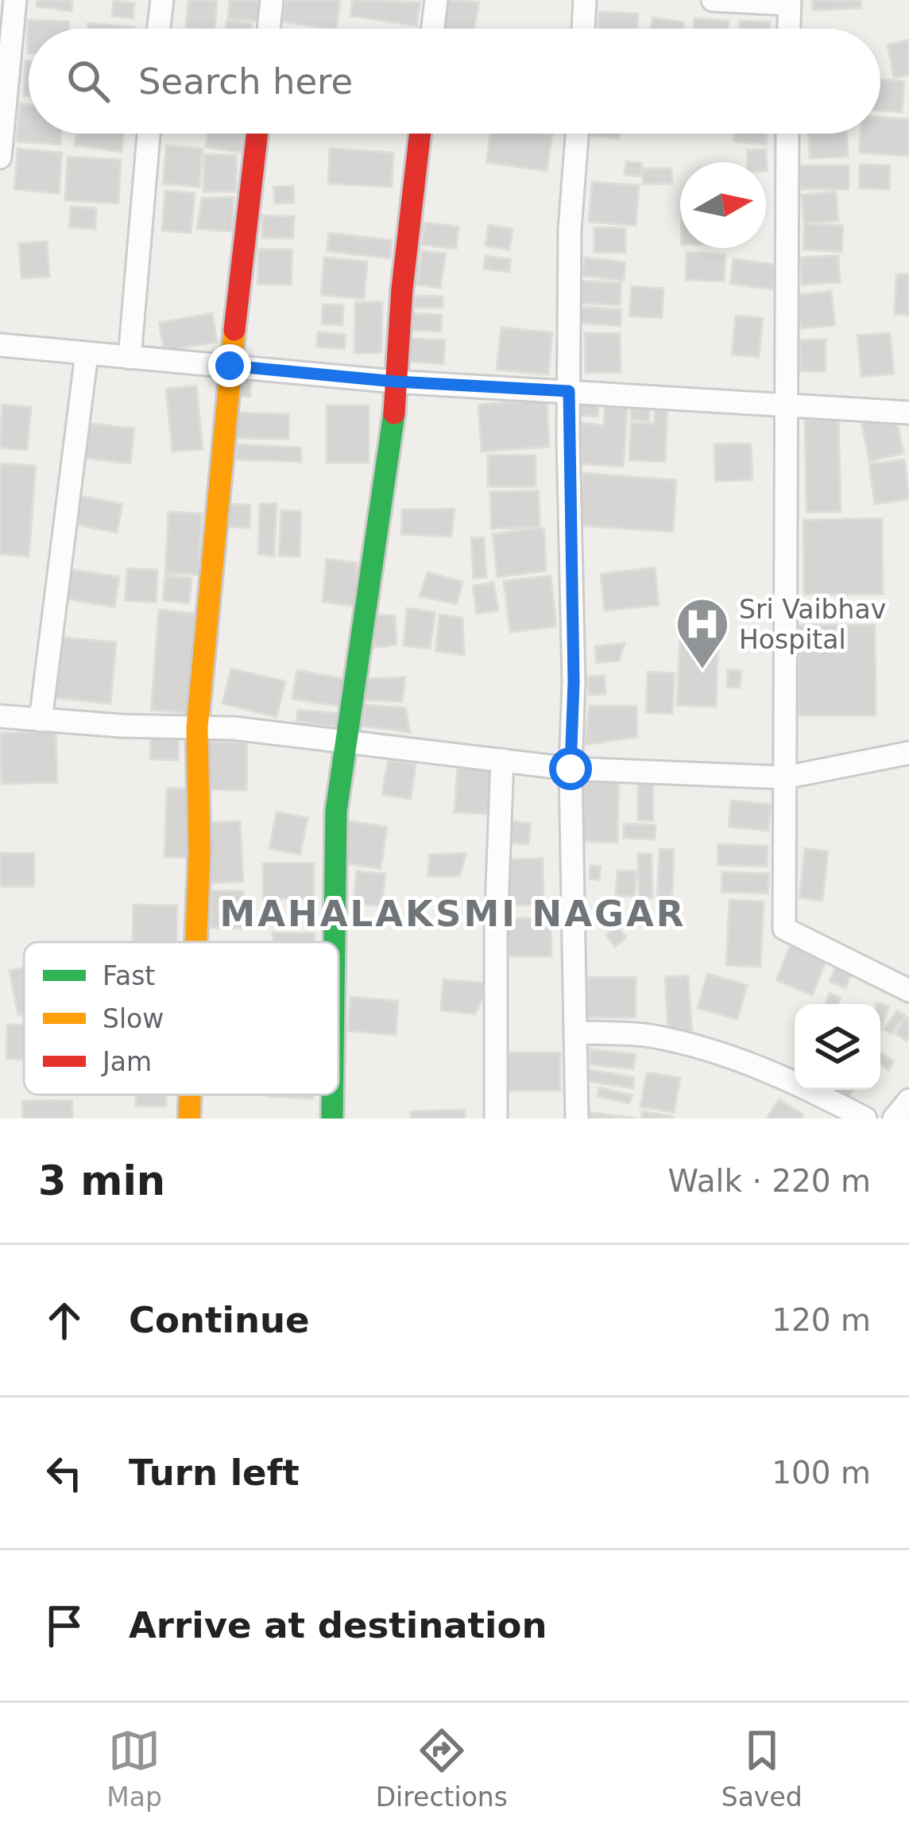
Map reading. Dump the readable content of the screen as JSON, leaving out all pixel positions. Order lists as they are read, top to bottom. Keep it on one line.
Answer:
{"districts":["MAHALAKSMI NAGAR"],"places":{"hospital":["Sri Vaibhav Hospital"]},"legend":["Fast","Slow","Jam"],"north":"right","page":{"search":"Search here","heading":["3 min","Walk · 220 m"],"list":[["Continue","120 m"],["Turn left","100 m"],"Arrive at destination"],"nav":["Map","Directions","Saved"]}}
